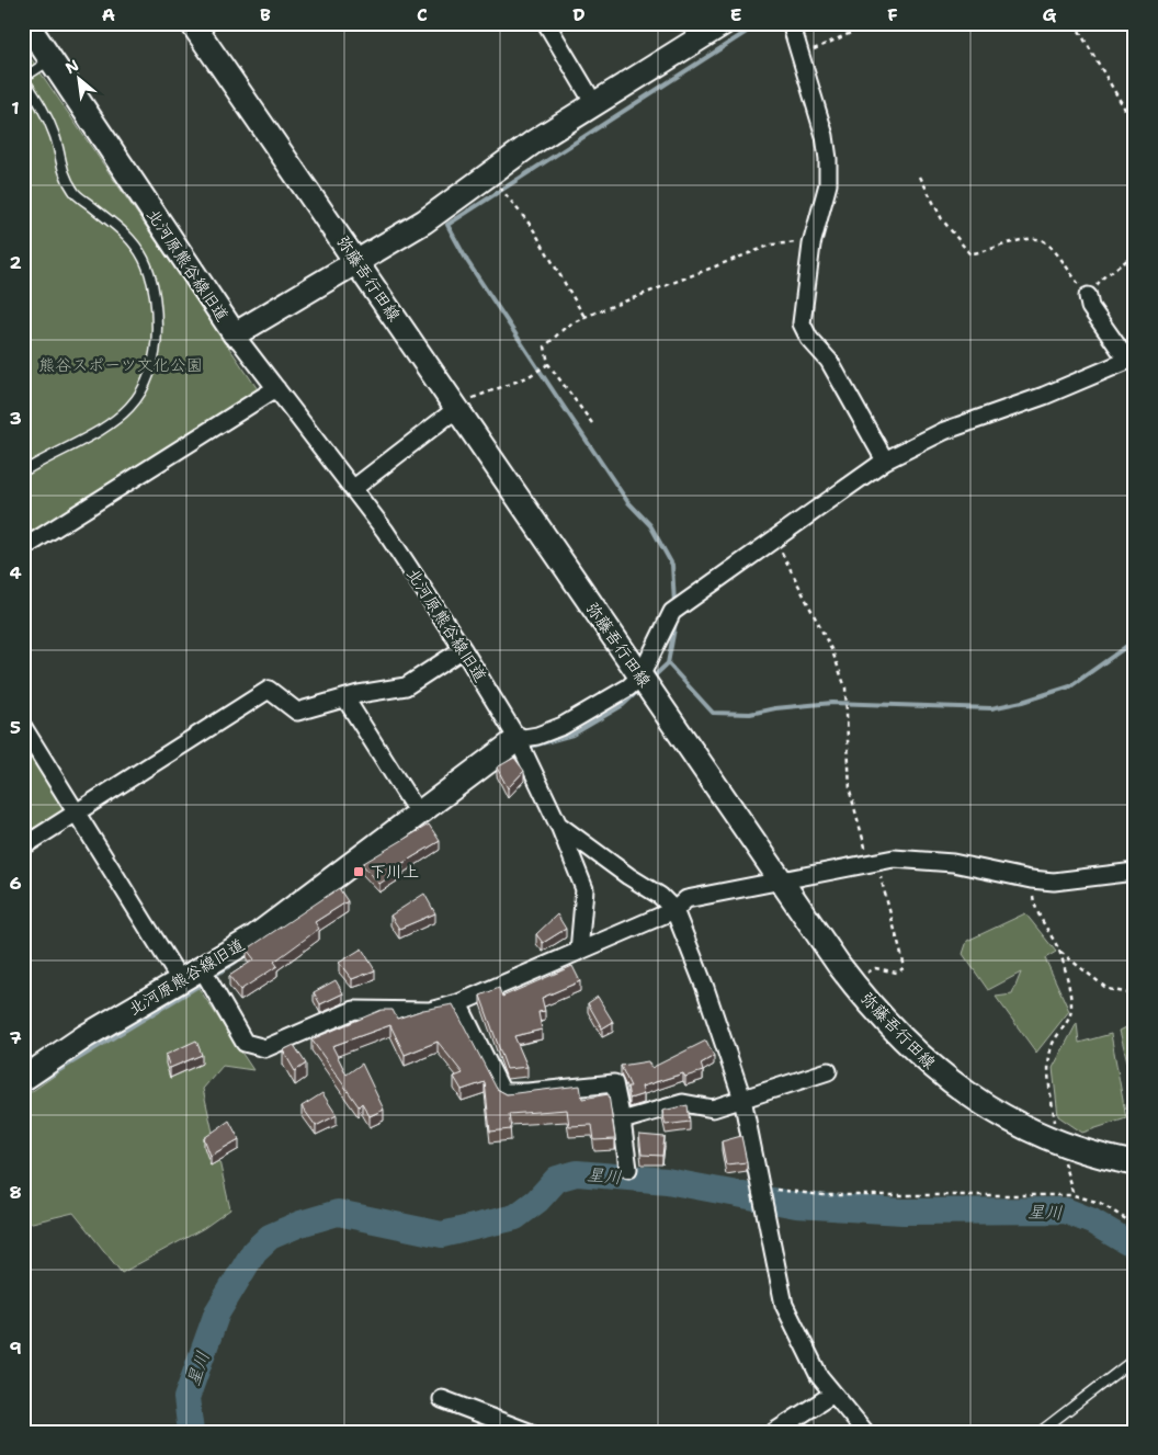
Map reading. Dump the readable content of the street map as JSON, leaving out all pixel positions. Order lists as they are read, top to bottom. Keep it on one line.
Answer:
{"streets":{"street":["北河原熊谷線旧道","弥藤吾行田線"]},"water":["星川"],"parks":["熊谷スポーツ文化公園"],"places":{"transit":["下川上"]},"north":"top left","grid":{"columns":["A","B","C","D","E","F","G"],"rows":["1","2","3","4","5","6","7","8","9"]}}
